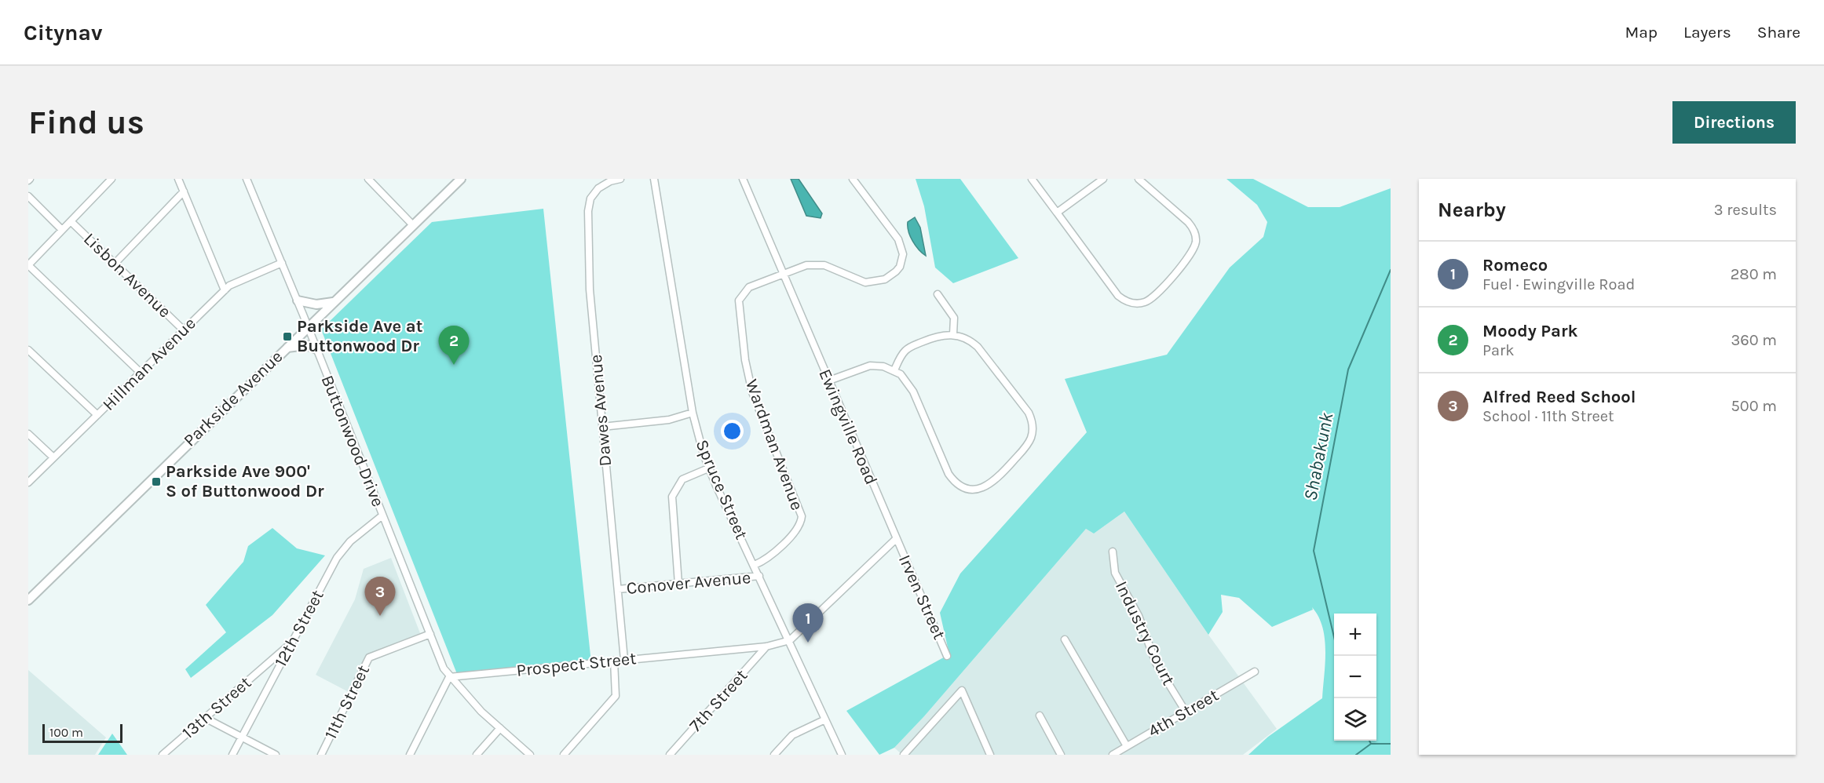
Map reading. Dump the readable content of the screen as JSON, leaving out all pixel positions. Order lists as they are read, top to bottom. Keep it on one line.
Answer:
{"streets":{"main road":["Parkside Avenue"],"street":["Lisbon Avenue","Hillman Avenue","Dawes Avenue","Ewingville Road","Buttonwood Drive","Wardman Avenue","Spruce Street","Conover Avenue","Irven Street","12th Street","Industry Court","Prospect Street","7th Street","11th Street","13th Street","4th Street"]},"crossings":[["Lisbon Avenue","Hillman Avenue"],["Hillman Avenue","Buttonwood Drive"],["Parkside Avenue","Buttonwood Drive"],["Dawes Avenue","Conover Avenue"],["Dawes Avenue","Prospect Street"],["Ewingville Road","Wardman Avenue"],["Ewingville Road","Irven Street"],["Buttonwood Drive","12th Street"],["Buttonwood Drive","Prospect Street"],["Buttonwood Drive","11th Street"],["Wardman Avenue","Spruce Street"],["Spruce Street","Conover Avenue"],["Spruce Street","Prospect Street"],["12th Street","13th Street"],["Industry Court","4th Street"],["Prospect Street","7th Street"]],"water":["Shabakunk"],"places":{"transit":["Parkside Ave at Buttonwood Dr","Parkside Ave 900' S of Buttonwood Dr"]},"scale_bar":"100 m","page":{"header":"Citynav","nav":["Map","Layers","Share"],"buttons":"Directions","title":"Find us","heading":["Nearby","3 results"],"list":[{"mark":"1","name":"Romeco","note":"Fuel · Ewingville Road","value":"280 m"},{"mark":"2","name":"Moody Park","note":"Park","value":"360 m"},{"mark":"3","name":"Alfred Reed School","note":"School · 11th Street","value":"500 m"}],"pins":["2","3","1"],"map_buttons":["+","−"],"scale":"100 m"}}
